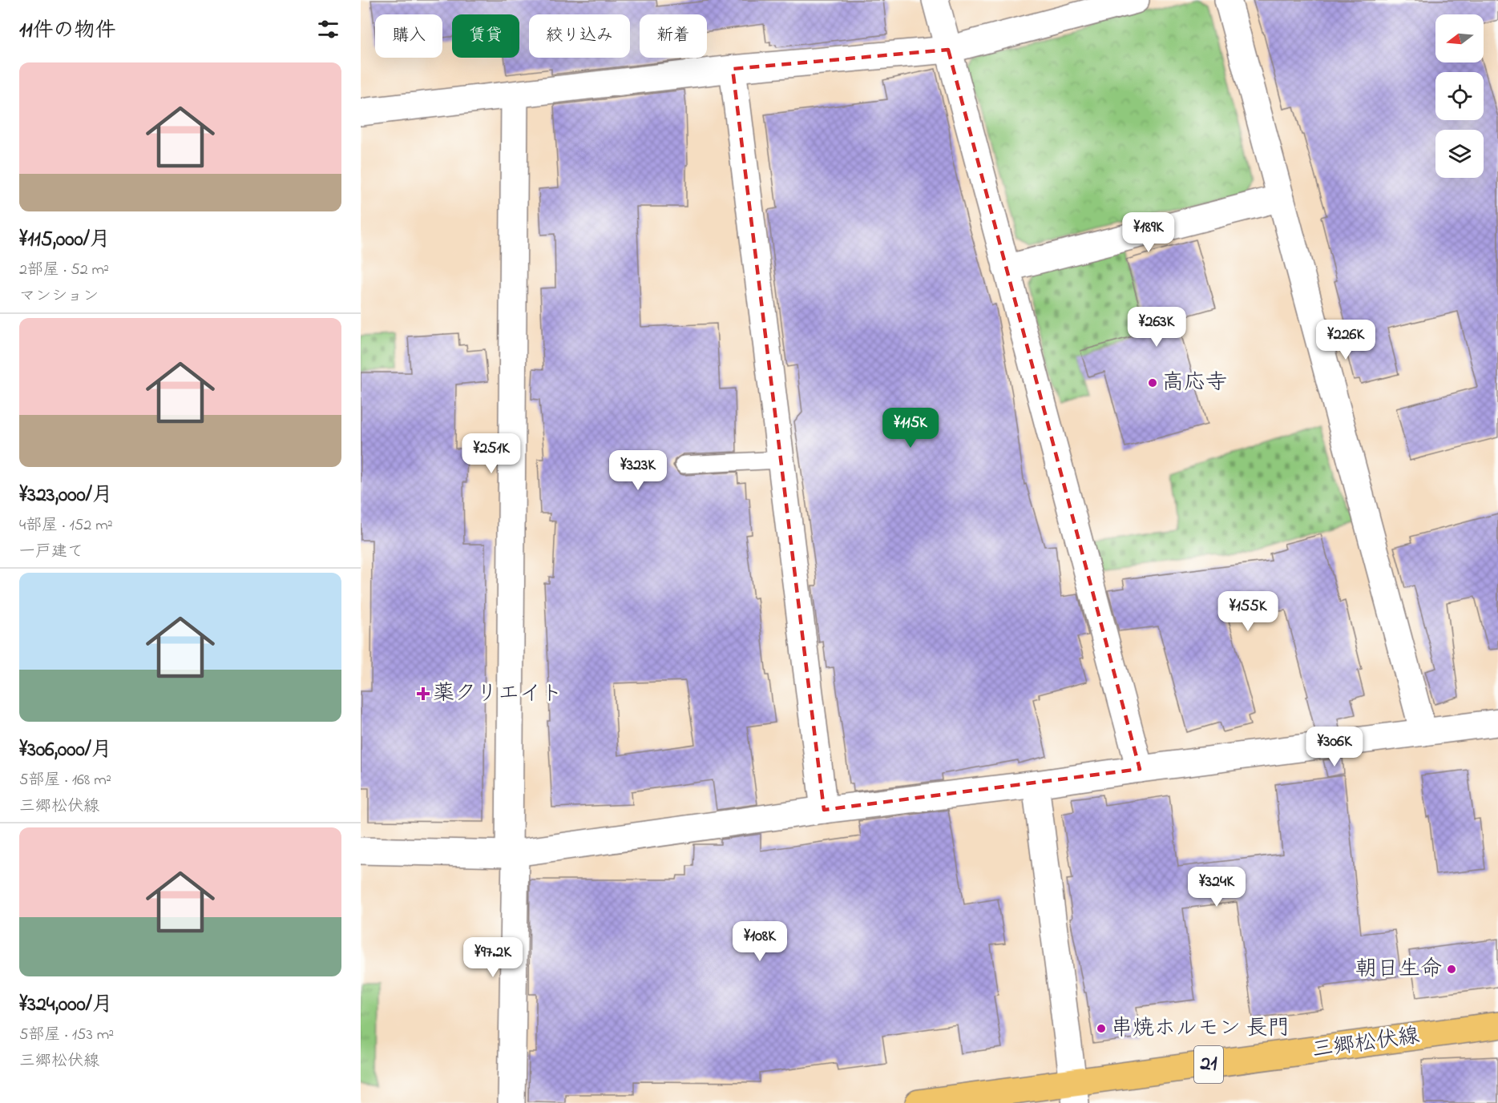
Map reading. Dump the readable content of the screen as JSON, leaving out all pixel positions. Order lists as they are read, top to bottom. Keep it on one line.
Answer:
{"streets":{"main road":["三郷松伏線","21"]},"places":{"other":["高応寺","朝日生命","串焼ホルモン 長門"],"health":["薬クリエイト"]},"north":"left","page":{"heading":"11件の物件","chip":["購入","賃貸","絞り込み","新着"],"list":[{"name":"¥115,000/月","note":"2部屋 · 52 m² · マンション"},{"name":"¥323,000/月","note":"4部屋 · 152 m² · 一戸建て"},{"name":"¥306,000/月","note":"5部屋 · 168 m² · 三郷松伏線"},{"name":"¥324,000/月","note":"5部屋 · 153 m² · 三郷松伏線"}],"price":["¥189K","¥263K","¥226K","¥115K","¥251K","¥323K","¥155K","¥306K","¥324K","¥108K","¥97.2K"]}}
